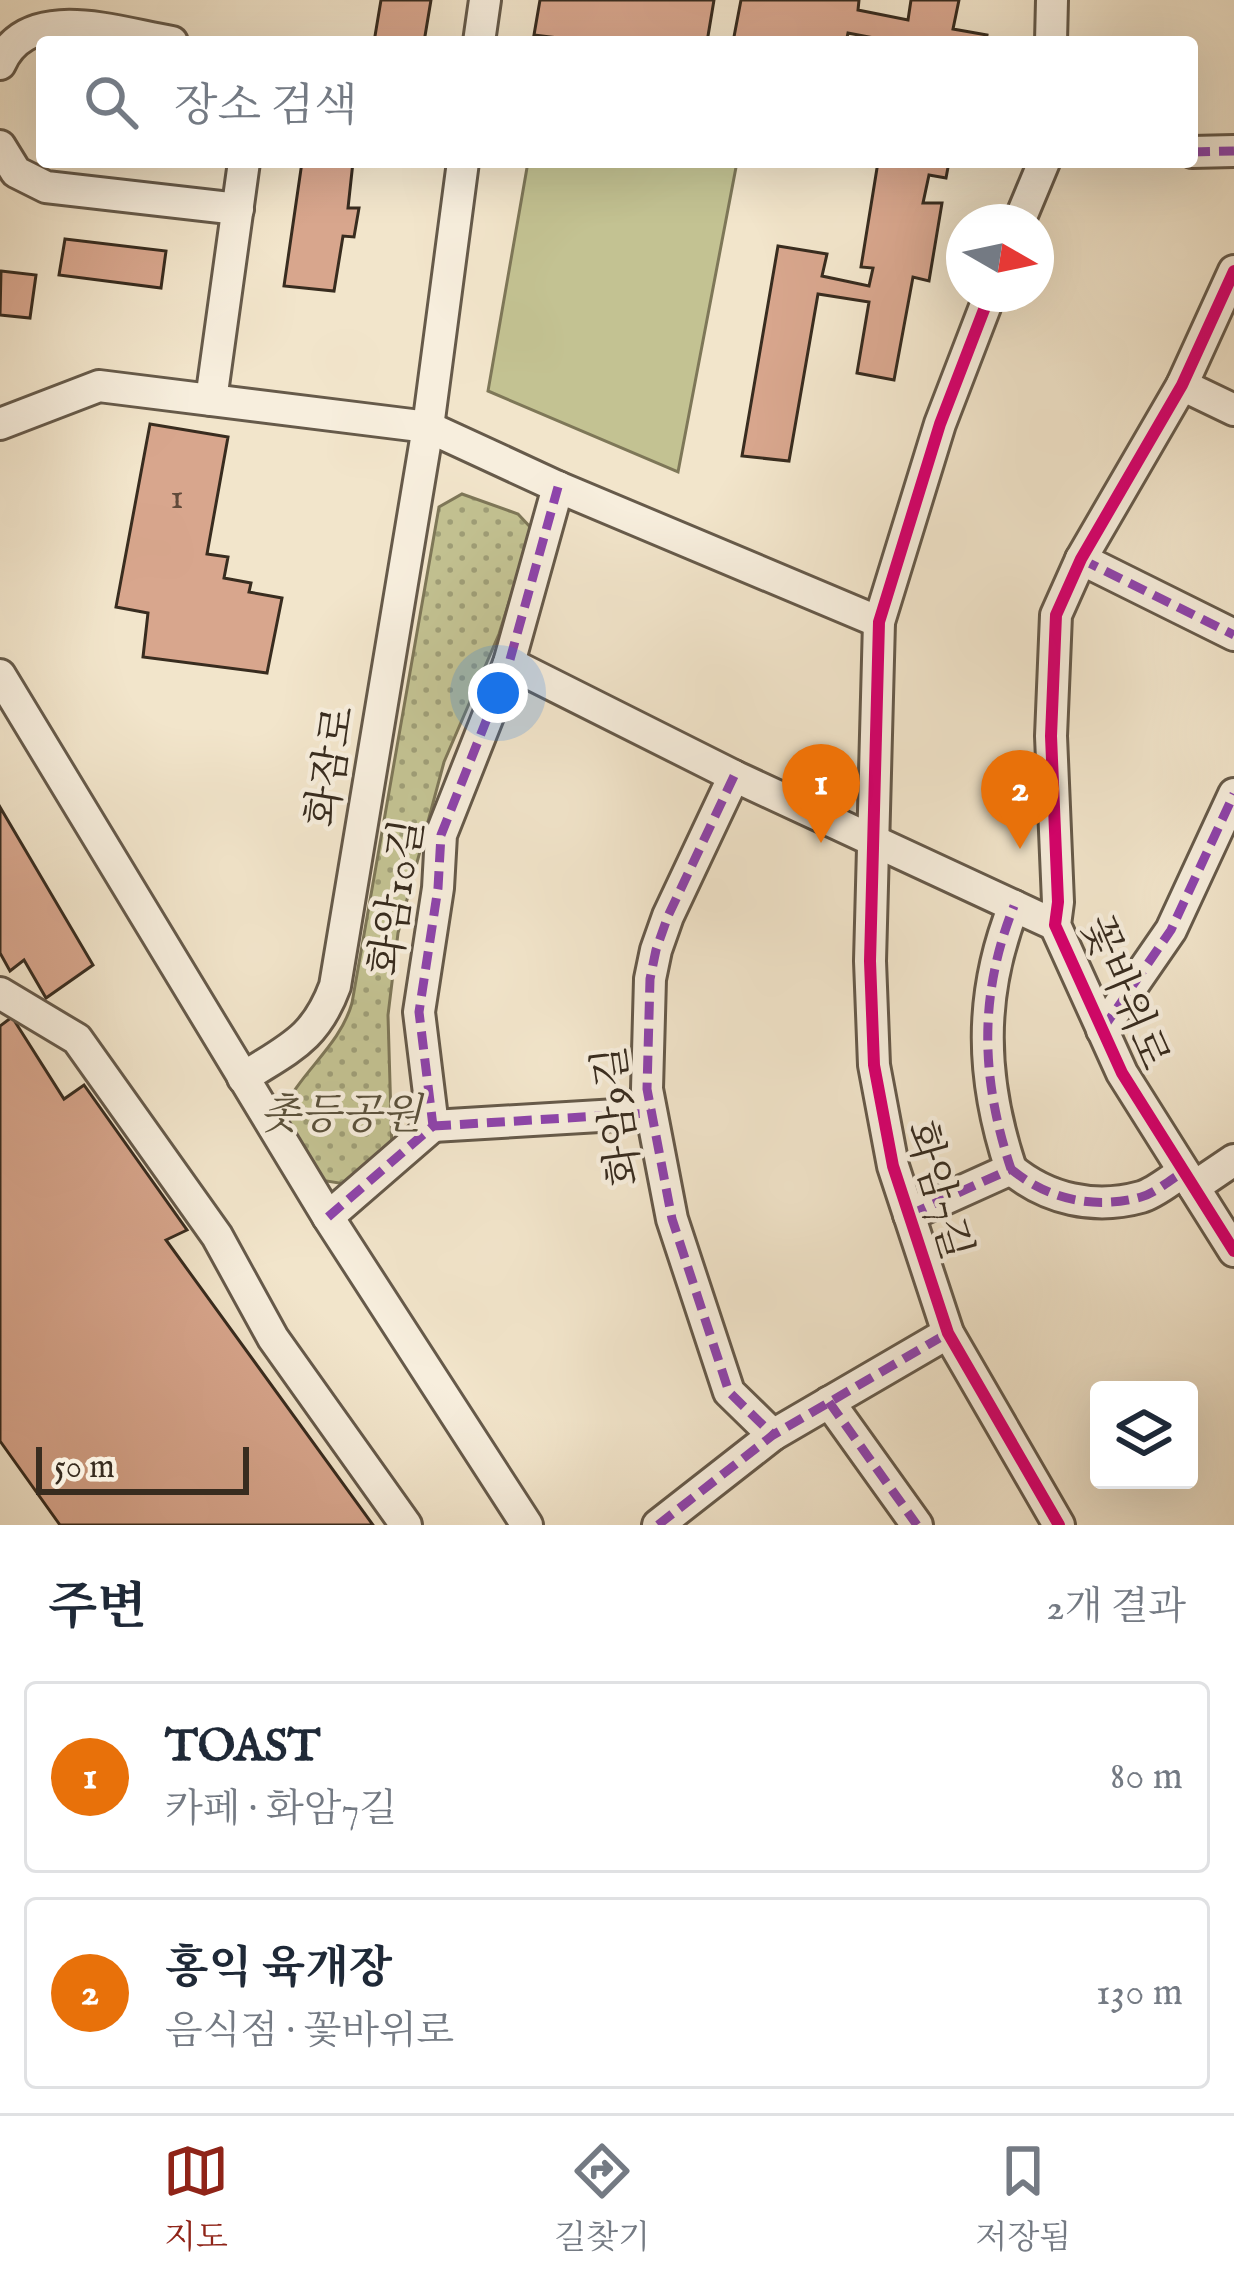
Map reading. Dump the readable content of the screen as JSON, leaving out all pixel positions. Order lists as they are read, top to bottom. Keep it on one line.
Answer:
{"streets":{"street":["화잠로","화암10길","꽃바위로","화암9길","화암7길"]},"crossings":[["꽃바위로","화암7길"]],"parks":["촛등공원"],"house_numbers":["1"],"scale_bar":"50 m","north":"right","page":{"search":"장소 검색","pins":["1","2"],"scale":"50 m","heading":["주변","2개 결과"],"list":[{"mark":"1","name":"TOAST","note":"카페 · 화암7길","value":"80 m"},{"mark":"2","name":"홍익 육개장","note":"음식점 · 꽃바위로","value":"130 m"}],"nav":["지도","길찾기","저장됨"]}}
